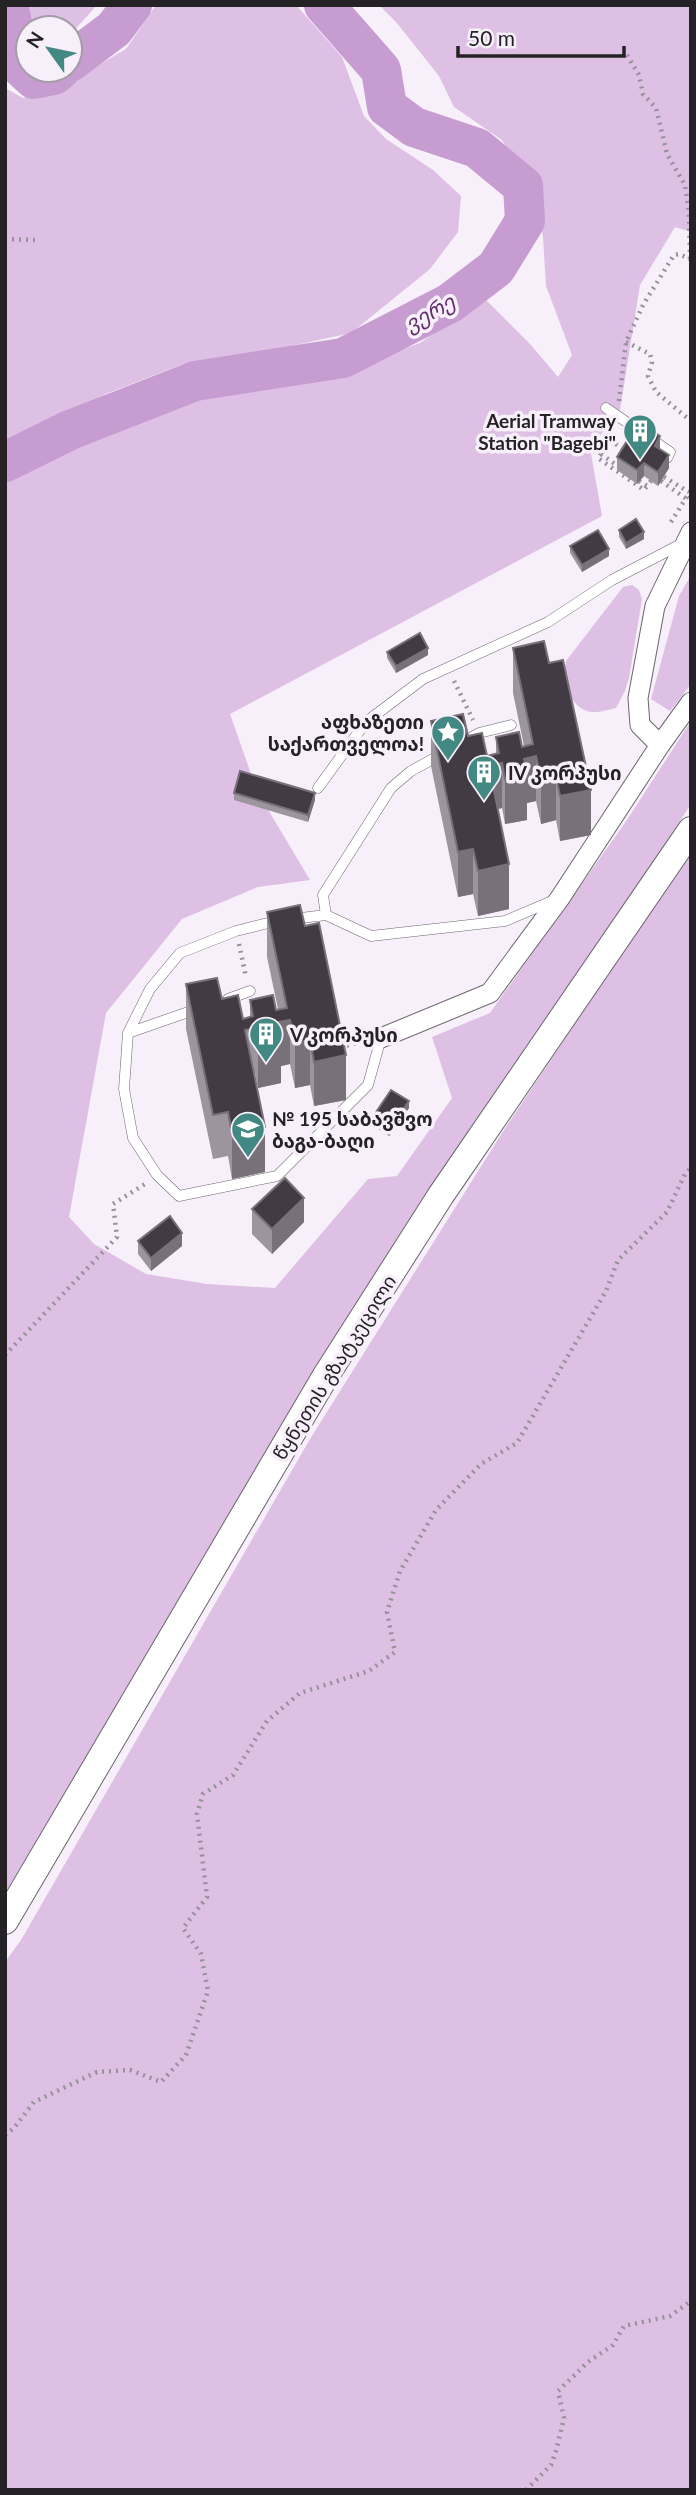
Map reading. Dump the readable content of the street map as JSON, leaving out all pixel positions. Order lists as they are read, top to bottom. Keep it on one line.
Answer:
{"streets":{"main road":["წყნეთის გზატკეცილი"]},"water":["ვერე"],"places":{"building":["Aerial Tramway Station \"Bagebi\"","IV კორპუსი","V კორპუსი"],"place":["აფხაზეთი საქართველოა!"],"school or university":["№ 195 საბავშვო ბაგა-ბაღი"]},"scale_bar":"50 m","north":"top left"}
